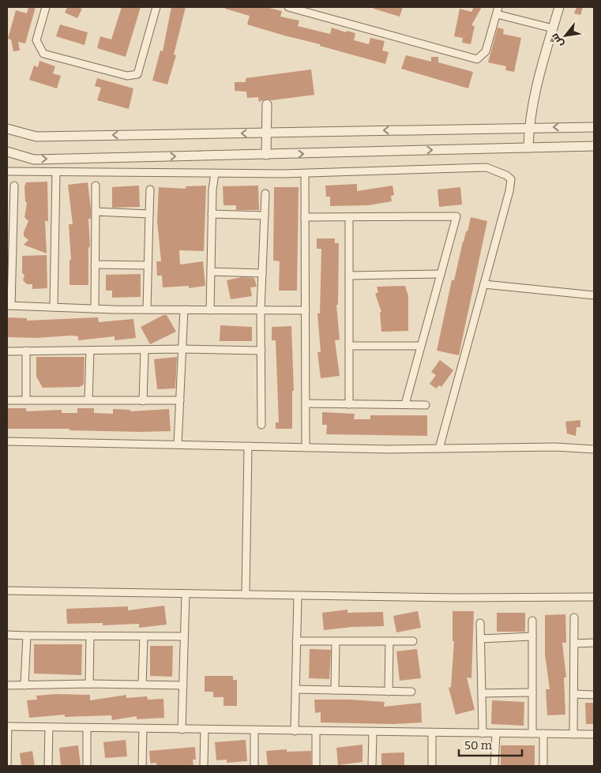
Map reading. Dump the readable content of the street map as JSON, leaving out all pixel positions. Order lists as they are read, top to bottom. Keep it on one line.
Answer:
{"scale_bar":"50 m","north":"bottom left"}
